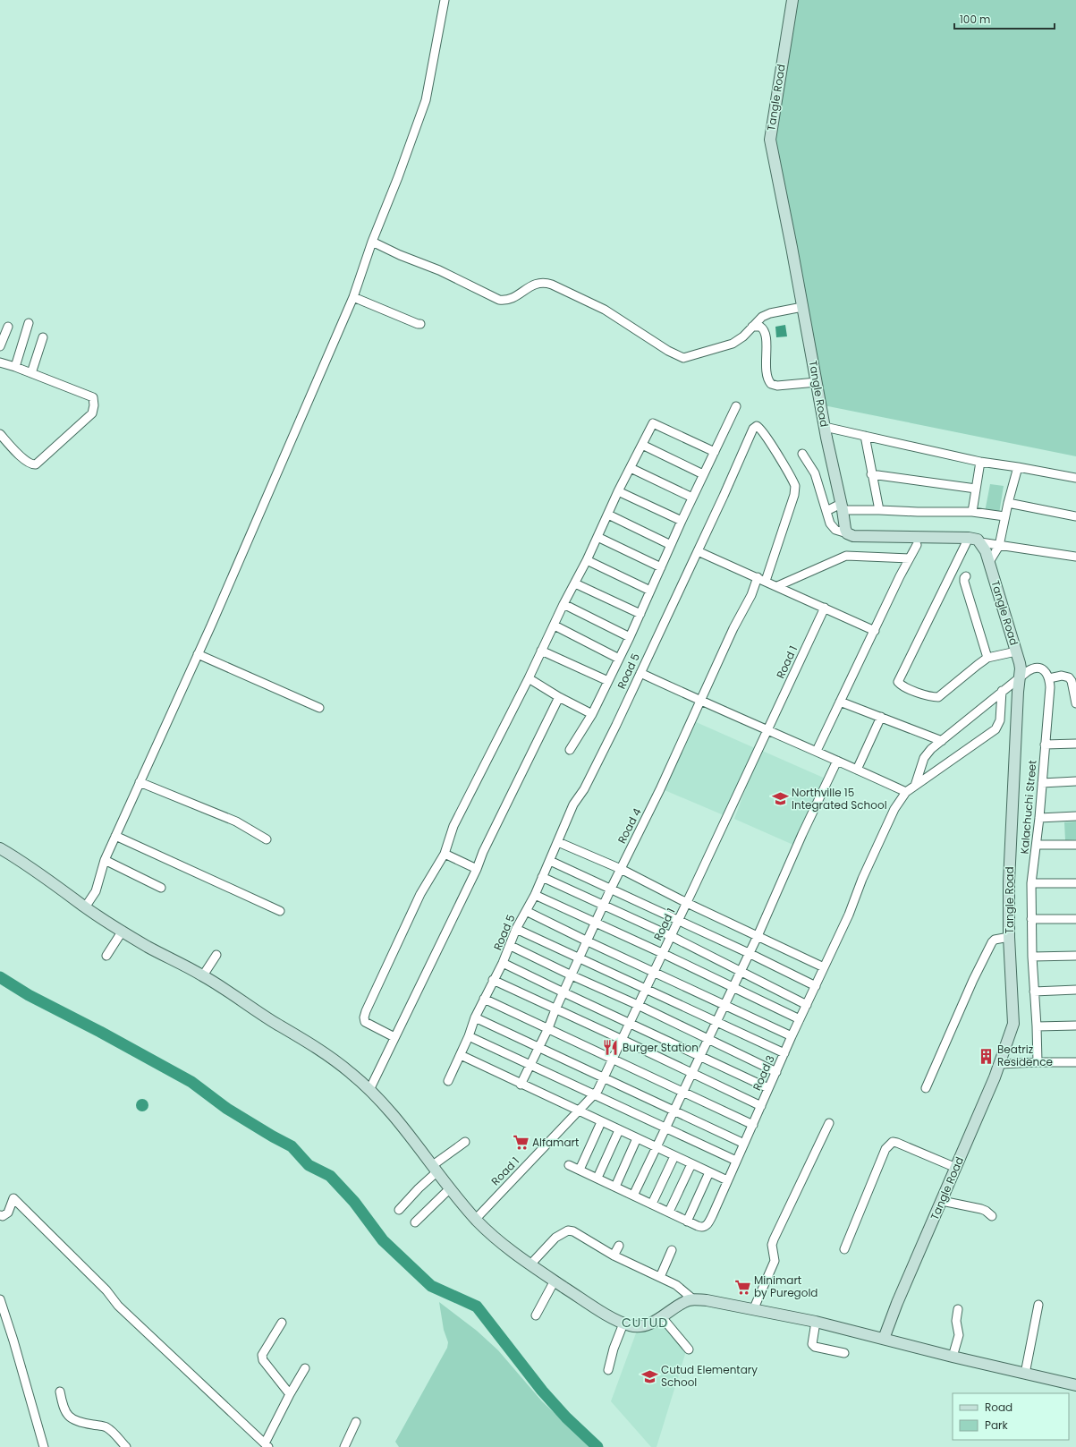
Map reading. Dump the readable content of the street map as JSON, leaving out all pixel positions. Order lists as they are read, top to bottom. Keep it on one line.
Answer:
{"streets":{"street":["Tangle Road","Road 1","Road 5","Kalachuchi Street","Road 4","Road 3"]},"crossings":[["Road 5","Road 4"]],"districts":["CUTUD"],"places":{"school or university":["Northville 15 Integrated School","Cutud Elementary School"],"restaurant":["Burger Station"],"building":["Beatriz Residence"],"supermarket":["Alfamart","Minimart by Puregold"]},"legend":["Road","Park"],"scale_bar":"100 m"}
